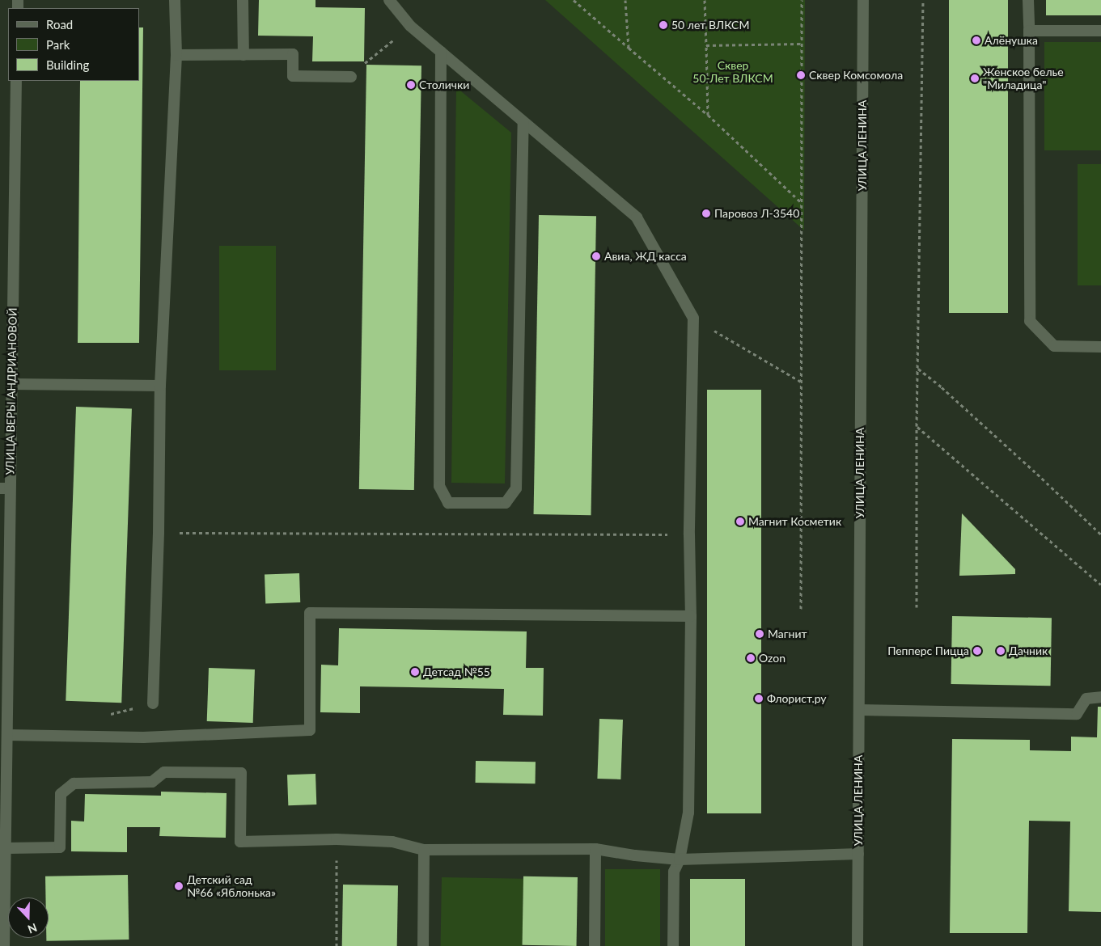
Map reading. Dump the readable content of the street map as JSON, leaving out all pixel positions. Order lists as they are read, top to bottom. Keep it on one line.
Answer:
{"streets":{"main road":["УЛИЦА ЛЕНИНА","УЛИЦА ВЕРЫ АНДРИАНОВОЙ"]},"parks":["Сквер 50-Лет ВЛКСМ"],"places":["50 лет ВЛКСМ","Алёнушка","Сквер Комсомола","Женское белье \"Миладица\"","Столички","Паровоз Л-3540","Авиа, ЖД касса","Магнит Косметик","Магнит","Пепперс Пицца","Дачник","Ozon","Детсад №55","Флорист.ру","Детский сад №66 «Яблонька»"],"legend":["Road","Park","Building"],"north":"bottom"}
